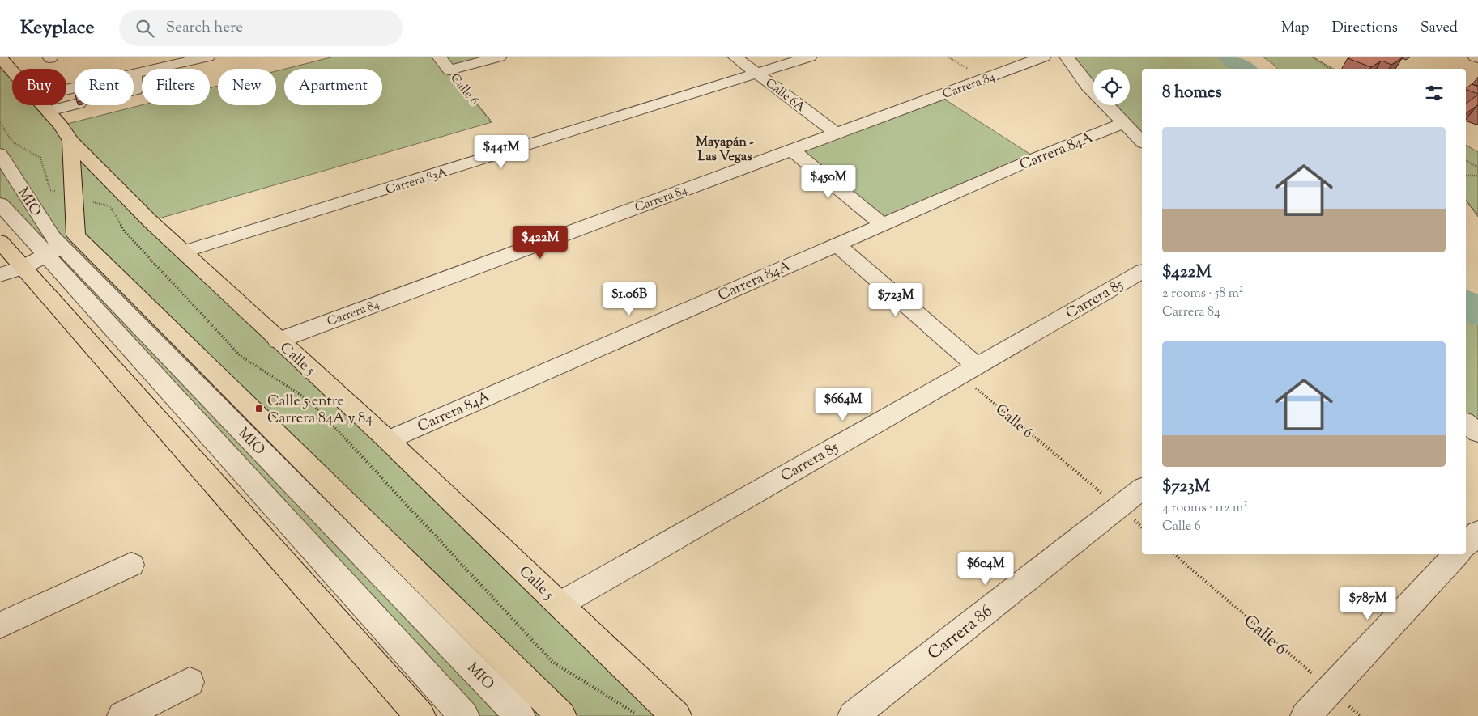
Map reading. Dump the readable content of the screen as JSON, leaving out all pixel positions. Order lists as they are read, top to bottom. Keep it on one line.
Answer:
{"streets":{"main road":["Calle 5"],"street":["Carrera 84","Calle 6","Calle 6A","Carrera 84A","Carrera 83A","MIO","Carrera 85","Carrera 86"]},"crossings":[["Carrera 84","Calle 6A"],["Carrera 84","Calle 5"],["Calle 6","Carrera 85"],["Calle 6","Carrera 86"],["Calle 6A","Carrera 83A"],["Carrera 84A","Calle 5"],["Carrera 83A","Calle 5"],["Carrera 85","Calle 5"]],"districts":["Mayapán - Las Vegas"],"places":{"transit":["Calle 5 entre Carrera 84A y 84"]},"page":{"header":"Keyplace","search":"Search here","nav":["Map","Directions","Saved"],"chip":["Buy","Rent","Filters","New","Apartment"],"heading":"8 homes","list":[{"name":"$422M","note":"2 rooms · 58 m² · Carrera 84"},{"name":"$723M","note":"4 rooms · 112 m² · Calle 6"}],"price":["$441M","$450M","$422M","$1.06B","$723M","$664M","$604M","$787M"]}}
